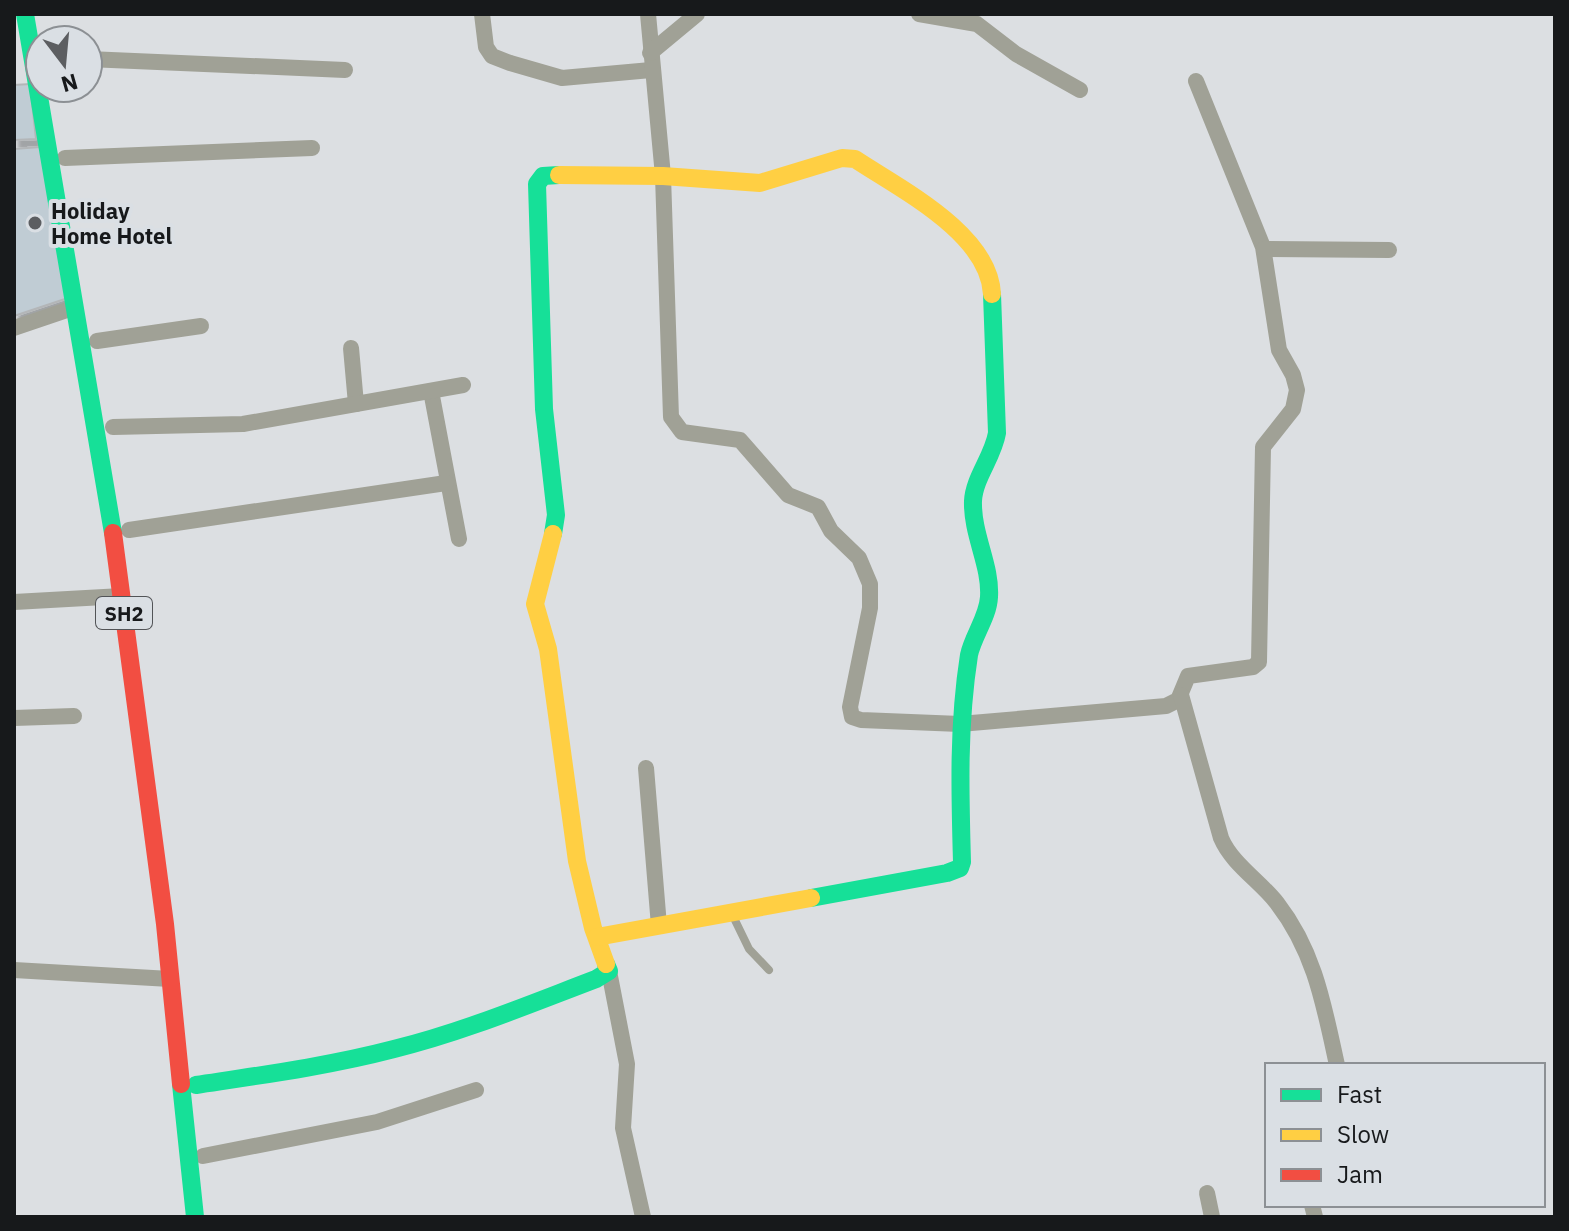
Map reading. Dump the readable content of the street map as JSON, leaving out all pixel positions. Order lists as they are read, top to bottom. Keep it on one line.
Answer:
{"streets":{"street":["SH2"]},"places":["Holiday Home Hotel"],"legend":["Fast","Slow","Jam"],"north":"bottom"}
